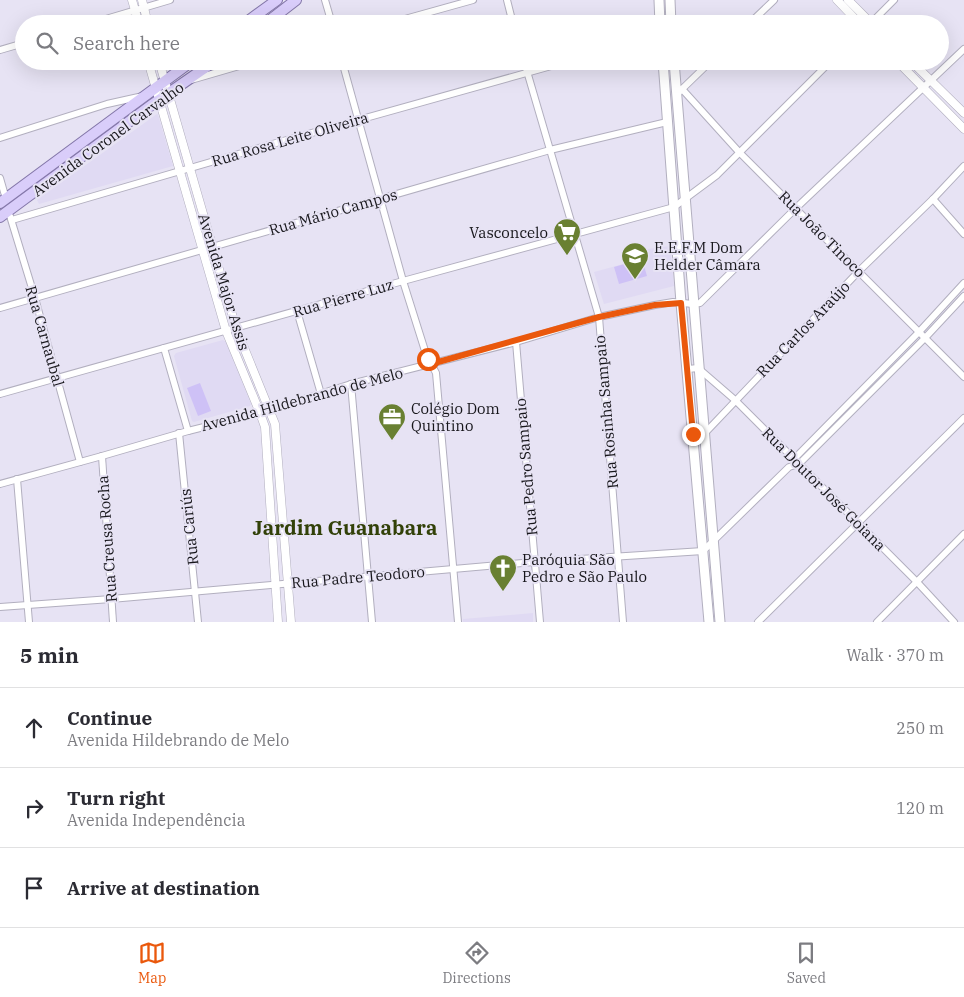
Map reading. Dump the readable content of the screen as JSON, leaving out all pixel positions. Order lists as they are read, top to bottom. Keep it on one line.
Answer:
{"streets":{"main road":["Avenida Coronel Carvalho"],"street":["Rua Rosa Leite Oliveira","Rua Mário Campos","Rua João Tinoco","Avenida Major Assis","Rua Pierre Luz","Rua Carlos Araújo","Rua Carnaubal","Avenida Hildebrando de Melo","Rua Rosinha Sampaio","Rua Pedro Sampaio","Rua Doutor José Goiana","Rua Cariús","Rua Creusa Rocha","Rua Padre Teodoro"]},"crossings":[["Avenida Coronel Carvalho","Rua Rosa Leite Oliveira"],["Avenida Coronel Carvalho","Avenida Major Assis"],["Avenida Coronel Carvalho","Rua Carnaubal"],["Rua Rosa Leite Oliveira","Avenida Major Assis"],["Rua Rosa Leite Oliveira","Rua Carnaubal"],["Rua Rosa Leite Oliveira","Rua Rosinha Sampaio"],["Rua Mário Campos","Avenida Major Assis"],["Rua Mário Campos","Rua Carnaubal"],["Rua Mário Campos","Rua Rosinha Sampaio"],["Rua João Tinoco","Rua Pierre Luz"],["Rua João Tinoco","Rua Carlos Araújo"],["Avenida Major Assis","Rua Pierre Luz"],["Avenida Major Assis","Avenida Hildebrando de Melo"],["Avenida Major Assis","Rua Padre Teodoro"],["Rua Pierre Luz","Rua Carnaubal"],["Rua Pierre Luz","Rua Rosinha Sampaio"],["Rua Carlos Araújo","Rua Doutor José Goiana"],["Rua Carnaubal","Avenida Hildebrando de Melo"],["Avenida Hildebrando de Melo","Rua Rosinha Sampaio"],["Avenida Hildebrando de Melo","Rua Pedro Sampaio"],["Avenida Hildebrando de Melo","Rua Cariús"],["Avenida Hildebrando de Melo","Rua Creusa Rocha"],["Rua Rosinha Sampaio","Rua Padre Teodoro"],["Rua Pedro Sampaio","Rua Padre Teodoro"],["Rua Cariús","Rua Padre Teodoro"],["Rua Creusa Rocha","Rua Padre Teodoro"]],"districts":["Jardim Guanabara"],"places":{"supermarket":["Vasconcelo"],"school or university":["E.E.F.M Dom Helder Câmara"],"office":["Colégio Dom Quintino"],"church":["Paróquia São Pedro e São Paulo"]},"page":{"search":"Search here","heading":["5 min","Walk · 370 m"],"list":[["Continue","Avenida Hildebrando de Melo","250 m"],["Turn right","Avenida Independência","120 m"],"Arrive at destination"],"nav":["Map","Directions","Saved"]}}
